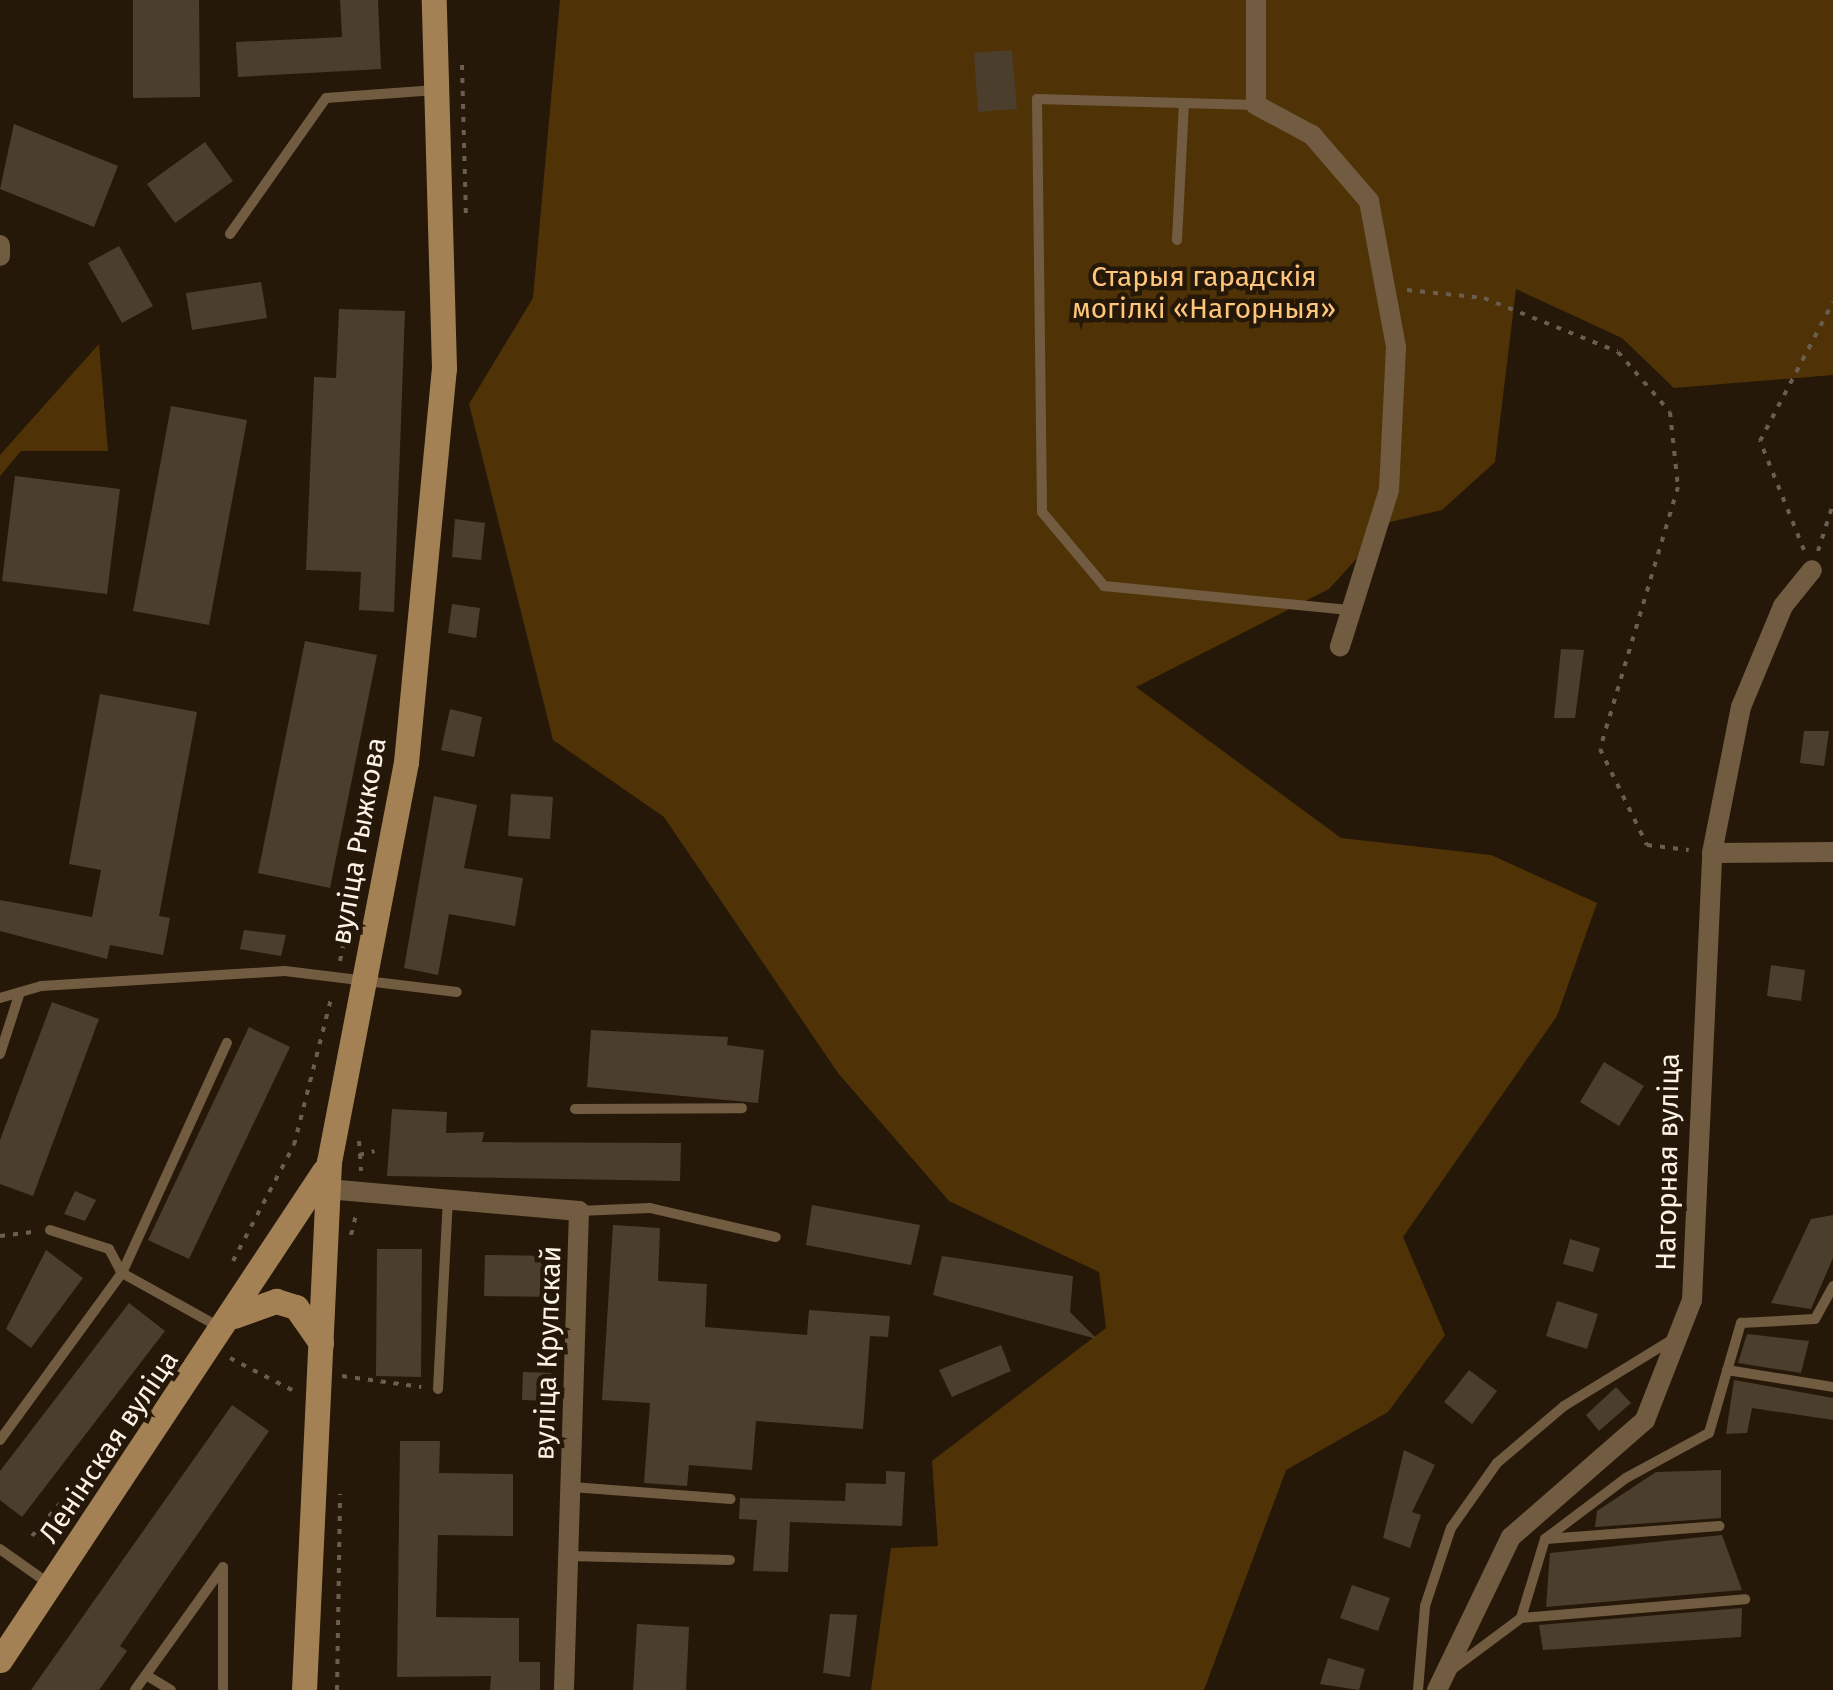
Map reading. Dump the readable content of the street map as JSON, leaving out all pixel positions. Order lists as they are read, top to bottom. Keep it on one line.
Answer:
{"streets":{"main road":["вуліца Рыжкова","Ленінская вуліца"],"street":["Нагорная вуліца","вуліца Крупскай"]},"crossings":[["вуліца Рыжкова","вуліца Крупскай"],["вуліца Рыжкова","Ленінская вуліца"]],"parks":["Старыя гарадскія могілкі «Нагорныя»"]}
